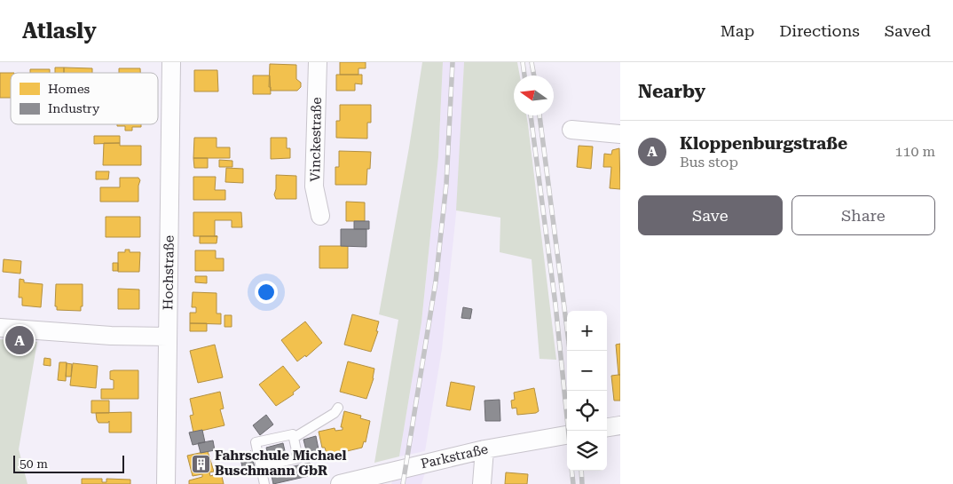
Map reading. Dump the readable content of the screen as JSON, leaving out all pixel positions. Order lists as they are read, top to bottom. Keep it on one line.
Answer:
{"streets":{"street":["Vinckestraße","Hochstraße","Parkstraße"]},"places":{"building":["Fahrschule Michael Buschmann GbR"]},"legend":["Homes","Industry"],"scale_bar":"50 m","north":"left","page":{"header":"Atlasly","nav":["Map","Directions","Saved"],"heading":"Nearby","list":[{"mark":"A","name":"Kloppenburgstraße","note":"Bus stop","value":"110 m"}],"buttons":["Save","Share"],"map_buttons":["+","−"],"pins":"A","scale":"50 m"}}
